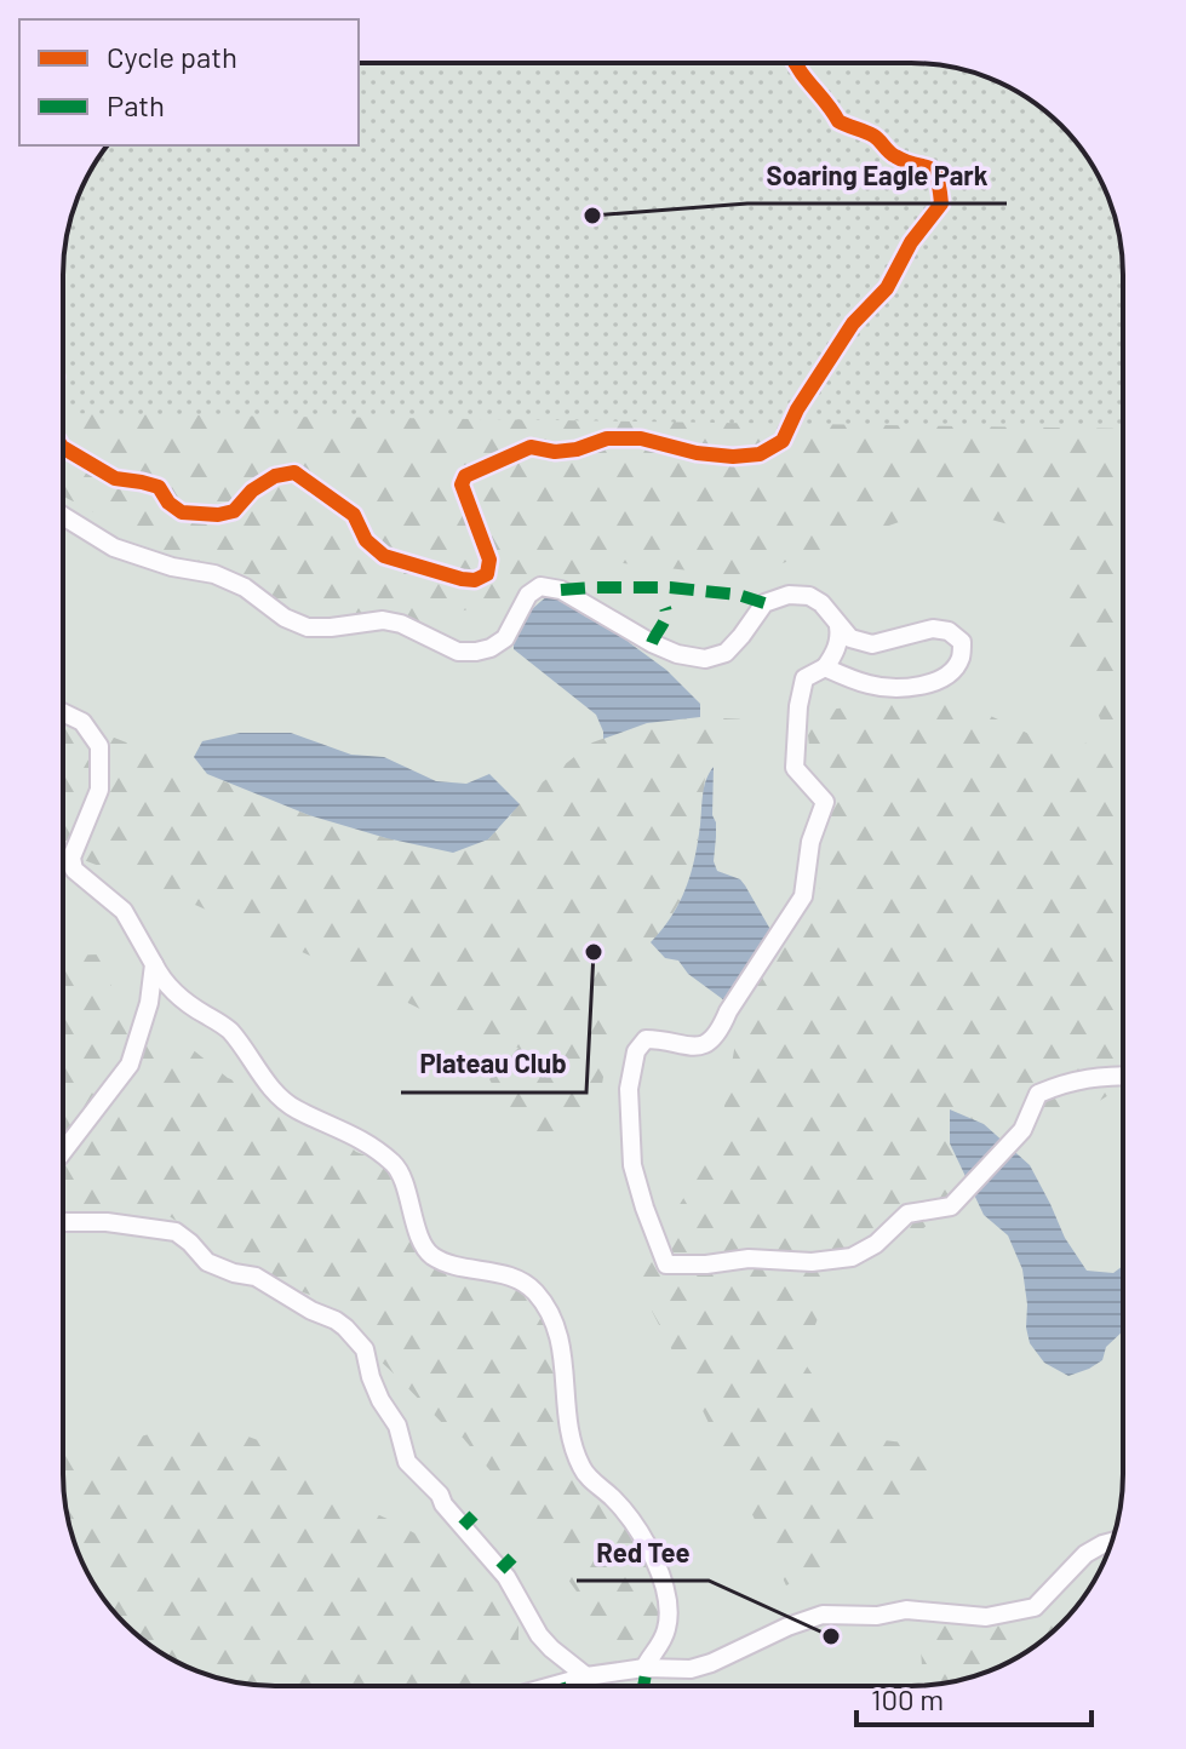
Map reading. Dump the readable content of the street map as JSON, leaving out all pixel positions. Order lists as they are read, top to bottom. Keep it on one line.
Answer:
{"places":["Soaring Eagle Park","Plateau Club","Red Tee"],"legend":["Cycle path","Path"],"scale_bar":"100 m"}
